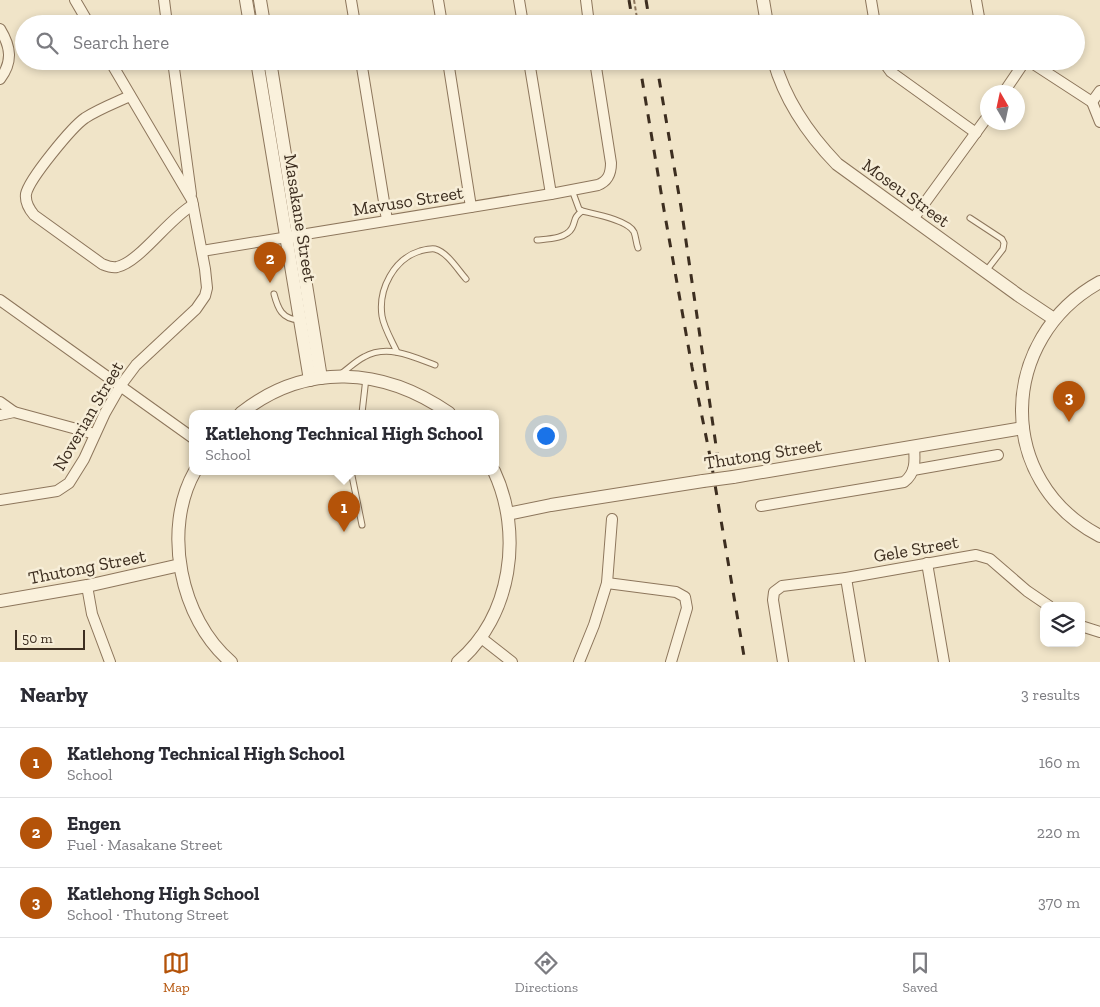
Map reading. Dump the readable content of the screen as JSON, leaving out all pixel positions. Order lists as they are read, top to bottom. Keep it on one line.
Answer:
{"streets":{"street":["Moseu Street","Mavuso Street","Masakane Street","Noverian Street","Thutong Street","Gele Street"]},"crossings":[["Mavuso Street","Masakane Street"],["Mavuso Street","Noverian Street"]],"scale_bar":"50 m","north":"top","page":{"search":"Search here","pins":["2","3","1"],"popup":["Katlehong Technical High School","School"],"scale":"50 m","heading":["Nearby","3 results"],"list":[{"mark":"1","name":"Katlehong Technical High School","note":"School","value":"160 m"},{"mark":"2","name":"Engen","note":"Fuel · Masakane Street","value":"220 m"},{"mark":"3","name":"Katlehong High School","note":"School · Thutong Street","value":"370 m"}],"nav":["Map","Directions","Saved"]}}
